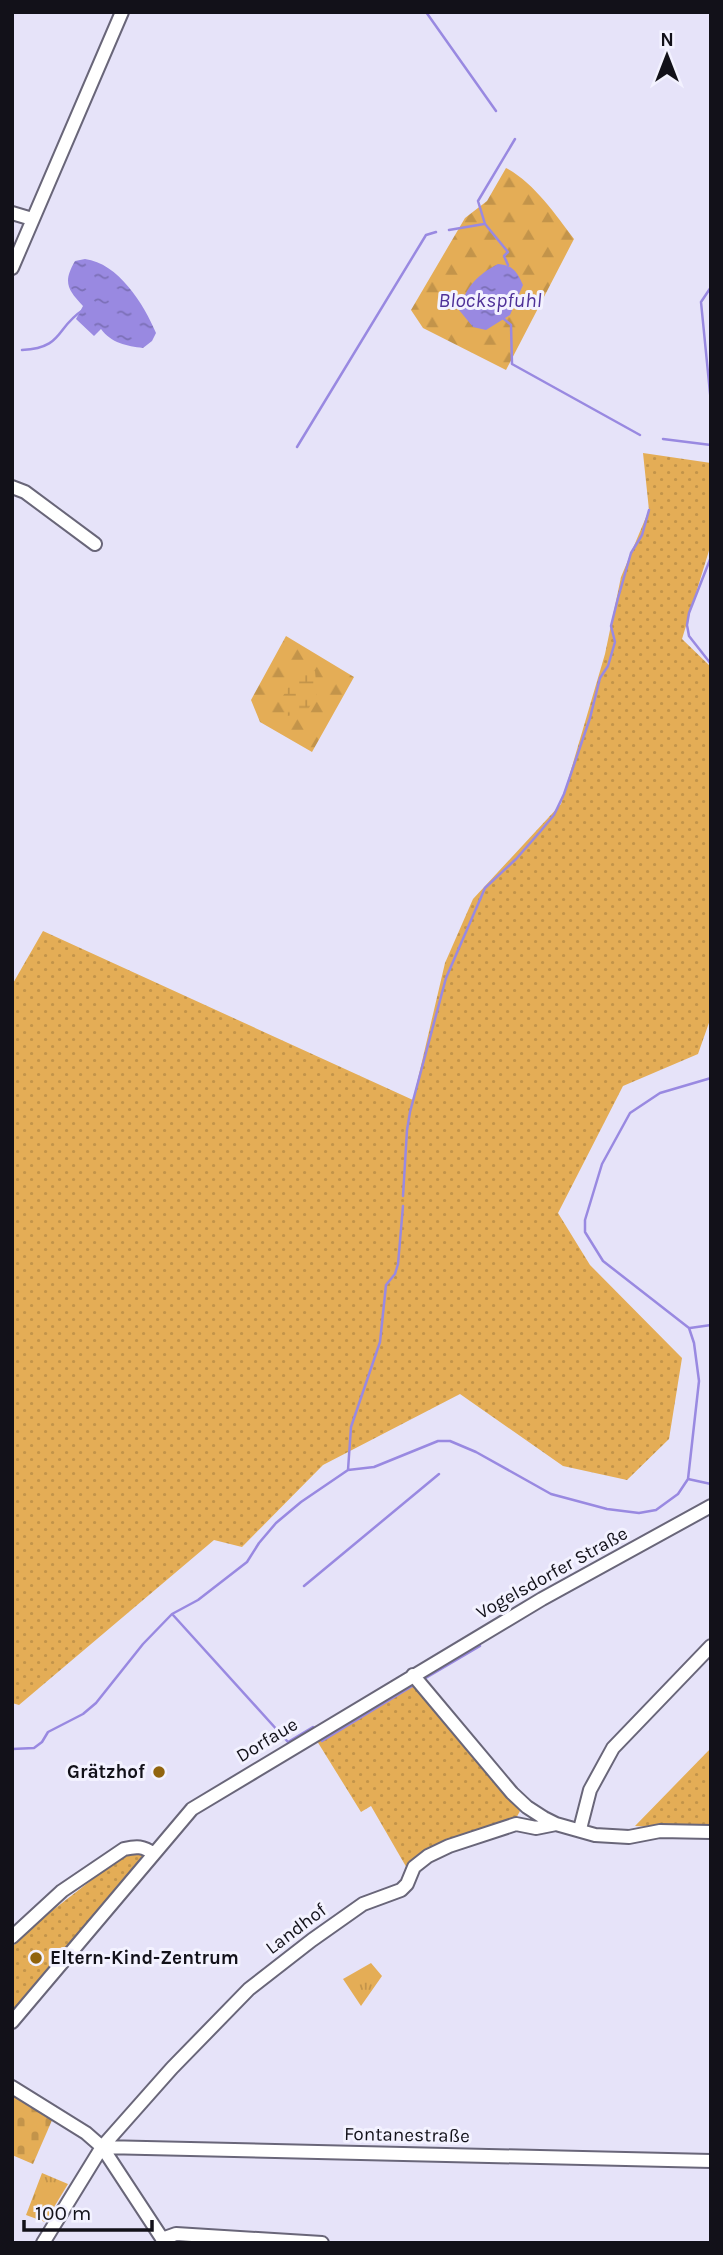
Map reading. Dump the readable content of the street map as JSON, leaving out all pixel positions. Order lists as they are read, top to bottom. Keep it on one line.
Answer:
{"streets":{"street":["Vogelsdorfer Straße","Dorfaue","Landhof","Fontanestraße"]},"crossings":[["Vogelsdorfer Straße","Dorfaue"],["Landhof","Fontanestraße"]],"water":["Blockspfuhl"],"places":["Grätzhof","Eltern-Kind-Zentrum"],"scale_bar":"100 m","north":"top"}
